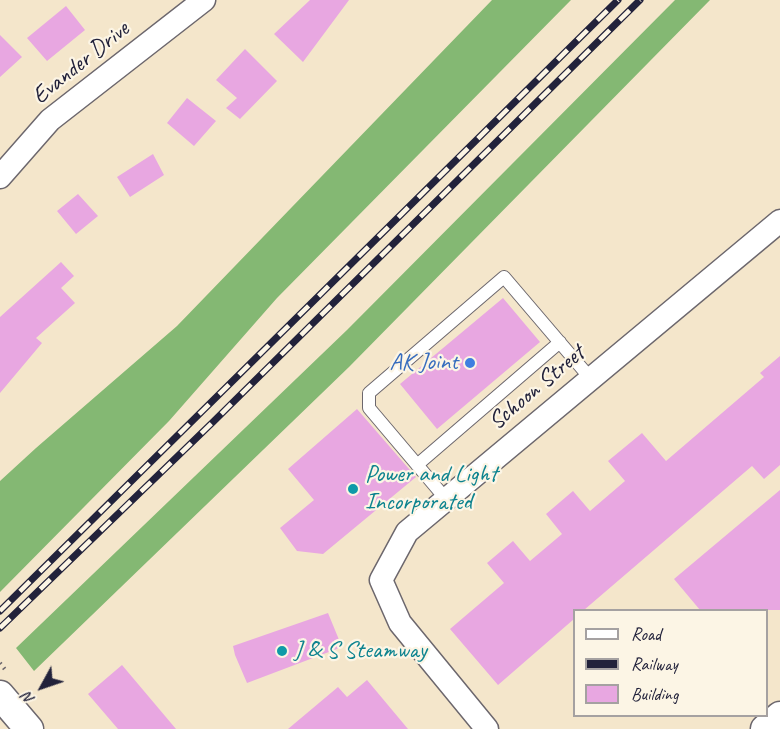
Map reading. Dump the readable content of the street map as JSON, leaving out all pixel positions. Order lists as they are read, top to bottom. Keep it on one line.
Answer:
{"streets":{"street":["Evander Drive","Schoon Street"]},"places":["AK Joint","Power and Light Incorporated","J & S Steamway"],"legend":["Road","Railway","Building"],"north":"bottom left"}
